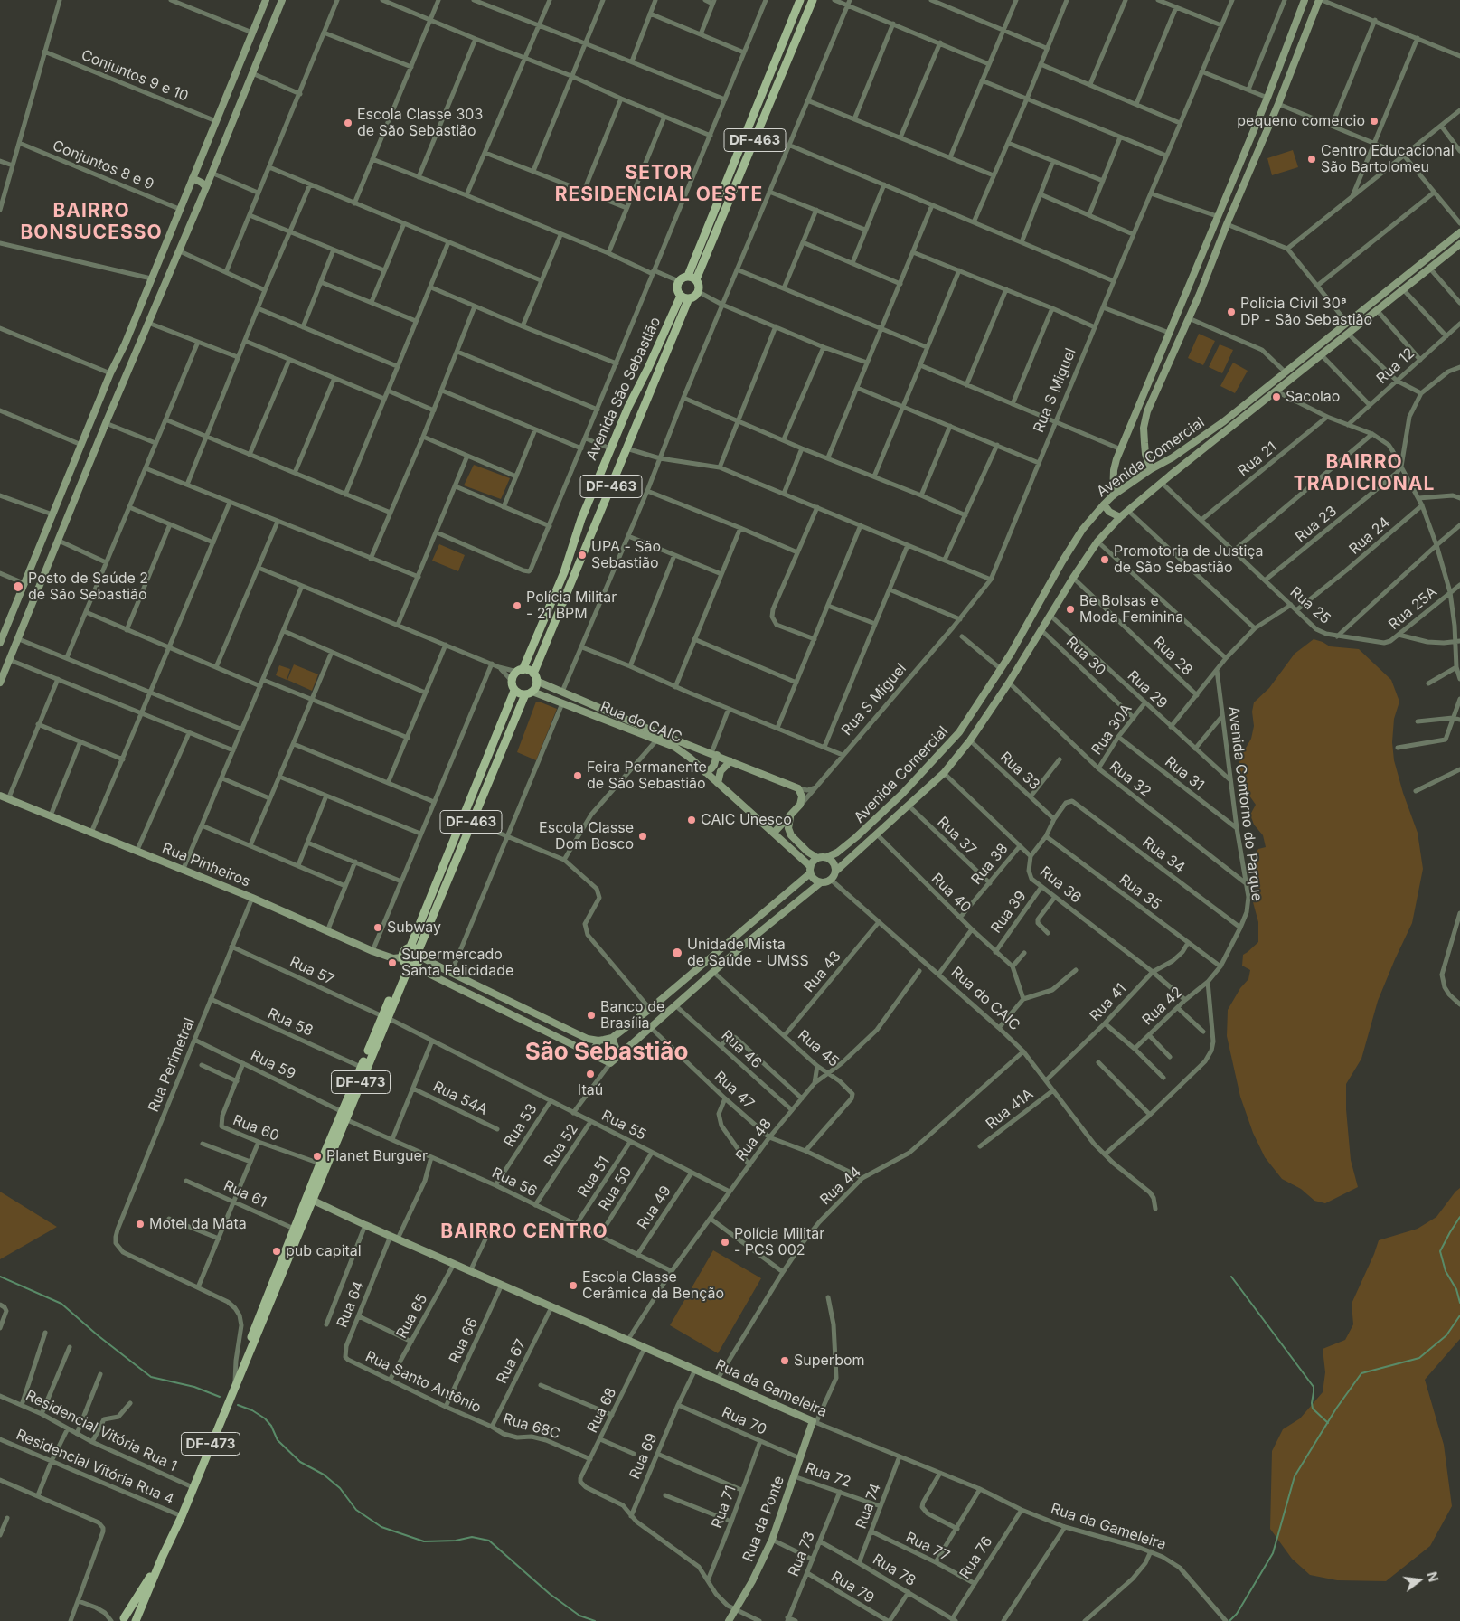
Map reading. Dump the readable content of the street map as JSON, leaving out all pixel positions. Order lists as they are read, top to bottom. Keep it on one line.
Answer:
{"streets":{"main road":["DF-463","Avenida São Sebastião","DF-473"],"street":["Conjuntos 9 e 10","Conjuntos 8 e 9","Rua 12","Rua S Miguel","Avenida Comercial","Rua 21","Rua 23","Rua 24","Rua 25","Rua 25A","Rua 30","Rua 28","Rua 29","Rua do CAIC","Rua 30A","Rua 33","Rua 31","Rua 32","Avenida Contorno do Parque","Rua 37","Rua 34","Rua 38","Rua Pinheiros","Rua 36","Rua 35","Rua 40","Rua 39","Rua 57","Rua 43","Rua 41","Rua 42","Rua 58","Rua 45","Rua 46","Rua Perimetral","Rua 59","Rua 47","Rua 54A","Rua 41A","Rua 53","Rua 55","Rua 60","Rua 48","Rua 52","Rua 51","Rua 56","Rua 44","Rua 50","Rua 61","Rua 49","Rua 64","Rua 65","Rua 66","Rua 67","Rua Santo Antônio","Rua da Gameleira","Rua 68","Rua 70","Rua 68C","Residencial Vitória Rua 1","Rua 69","Residencial Vitória Rua 4","Rua 72","Rua 74","Rua 71","Rua da Ponte","Rua 77","Rua 73","Rua 76","Rua 78","Rua 79"]},"crossings":[["DF-463","Avenida São Sebastião"],["DF-463","Rua do CAIC"],["DF-463","Rua Pinheiros"],["DF-463","DF-473"],["Avenida São Sebastião","Rua do CAIC"],["Avenida Comercial","Rua 25"],["Avenida Comercial","Rua 30"],["Avenida Comercial","Rua 28"],["Avenida Comercial","Rua 29"],["Avenida Comercial","Rua do CAIC"],["Avenida Comercial","Rua 33"],["Avenida Comercial","Rua 32"],["Avenida Comercial","Rua 37"],["Avenida Comercial","Rua 36"],["Avenida Comercial","Rua 40"],["Rua 21","Rua 25"],["Rua 23","Rua 25"],["Rua 24","Rua 25"],["Rua 25","Rua 25A"],["Rua 30","Rua 30A"],["Rua 29","Rua 30A"],["Rua 29","Avenida Contorno do Parque"],["Rua do CAIC","Rua 43"],["Rua do CAIC","Rua 41"],["Rua do CAIC","Rua 41A"],["Rua do CAIC","Rua 44"],["Rua 30A","Rua 31"],["Rua 30A","Rua 32"],["Rua 33","Rua 34"],["Rua 31","Avenida Contorno do Parque"],["Rua 32","Avenida Contorno do Parque"],["Avenida Contorno do Parque","Rua 34"],["Avenida Contorno do Parque","Rua 35"],["Avenida Contorno do Parque","Rua 42"],["Rua 37","Rua 38"],["Rua 38","Rua 36"],["Rua 38","Rua 40"],["Rua Pinheiros","Rua Perimetral"],["Rua Pinheiros","DF-473"],["Rua 36","Rua 39"],["Rua 36","Rua 41"],["Rua 36","Rua 42"],["Rua 35","Rua 41"],["Rua 40","Rua 39"],["Rua 57","Rua Perimetral"],["Rua 57","DF-473"],["Rua 57","Rua 55"],["Rua 43","Rua 45"],["Rua 58","Rua Perimetral"],["Rua 58","DF-473"],["Rua 45","Rua 47"],["Rua 45","Rua 48"],["Rua 46","Rua 48"],["Rua Perimetral","Rua 59"],["Rua 59","DF-473"],["Rua 59","Rua 60"],["DF-473","Rua 55"],["DF-473","Rua 60"],["DF-473","Rua 56"],["DF-473","Rua 61"],["DF-473","Rua da Gameleira"],["DF-473","Residencial Vitória Rua 1"],["DF-473","Residencial Vitória Rua 4"],["Rua 47","Rua 48"],["Rua 47","Rua 44"],["Rua 53","Rua 55"],["Rua 53","Rua 56"],["Rua 55","Rua 48"],["Rua 55","Rua 52"],["Rua 55","Rua 51"],["Rua 55","Rua 50"],["Rua 55","Rua 49"],["Rua 48","Rua 56"],["Rua 48","Rua da Gameleira"],["Rua 52","Rua 56"],["Rua 51","Rua 56"],["Rua 56","Rua 50"],["Rua 56","Rua 49"],["Rua 56","Rua 64"],["Rua 44","Rua da Gameleira"],["Rua 64","Rua Santo Antônio"],["Rua 64","Rua da Gameleira"],["Rua 65","Rua Santo Antônio"],["Rua 65","Rua da Gameleira"],["Rua 66","Rua Santo Antônio"],["Rua 66","Rua da Gameleira"],["Rua 67","Rua Santo Antônio"],["Rua 67","Rua da Gameleira"],["Rua 67","Rua 68C"],["Rua Santo Antônio","Rua 68C"],["Rua da Gameleira","Rua 68"],["Rua da Gameleira","Rua 69"],["Rua da Gameleira","Rua 74"],["Rua da Gameleira","Rua da Ponte"],["Rua da Gameleira","Rua 76"],["Rua 68","Rua 68C"],["Rua 68","Rua 69"],["Rua 70","Rua 69"],["Rua 70","Rua 71"],["Rua 70","Rua da Ponte"],["Rua 72","Rua 74"],["Rua 72","Rua da Ponte"],["Rua 72","Rua 73"],["Rua 74","Rua 77"],["Rua 74","Rua 78"],["Rua 77","Rua 76"],["Rua 73","Rua 78"],["Rua 73","Rua 79"],["Rua 76","Rua 78"]],"districts":["SETOR RESIDENCIAL OESTE","BAIRRO BONSUCESSO","BAIRRO TRADICIONAL","São Sebastião","BAIRRO CENTRO"],"places":["pequeno comercio","Escola Classe 303 de São Sebastião","Centro Educacional São Bartolomeu","Policia Civil 30ª DP - São Sebastião","Sacolao","UPA - São Sebastião","Promotoria de Justiça de São Sebastião","Posto de Saúde 2 de São Sebastião","Polícia Militar - 21 BPM","Be Bolsas e Moda Feminina","Feira Permanente de São Sebastião","CAIC Unesco","Escola Classe Dom Bosco","Subway","Unidade Mista de Saúde - UMSS","Supermercado Santa Felicidade","Banco de Brasília","Itaú","Planet Burguer","Motel da Mata","Polícia Militar - PCS 002","pub capital","Escola Classe Cerâmica da Benção","Superbom"],"north":"right"}
